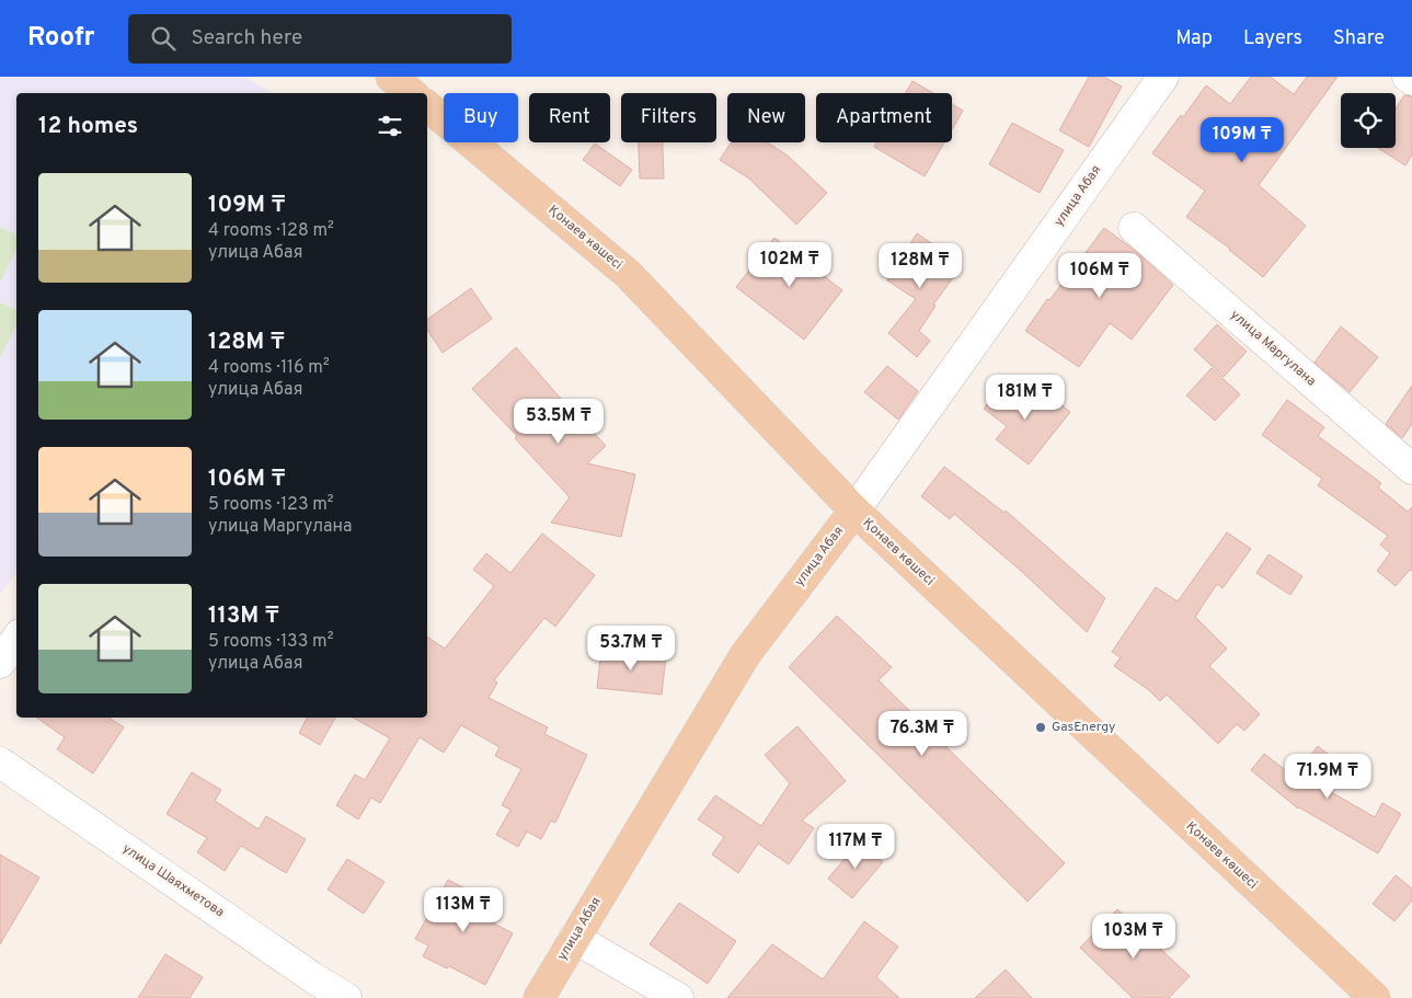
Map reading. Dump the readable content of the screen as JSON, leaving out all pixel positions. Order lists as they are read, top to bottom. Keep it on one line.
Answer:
{"streets":{"main road":["улица Абая","Қонаев көшесі"],"street":["улица Маргулана","улица Шаяхметова"]},"crossings":[["улица Абая","Қонаев көшесі"]],"places":["GasEnergy"],"page":{"header":"Roofr","search":"Search here","nav":["Map","Layers","Share"],"chip":["Buy","Rent","Filters","New","Apartment"],"heading":"12 homes","price":["109M ₸","102M ₸","128M ₸","106M ₸","181M ₸","53.5M ₸","53.7M ₸","76.3M ₸","71.9M ₸","117M ₸","113M ₸","103M ₸"],"list":[{"name":"109M ₸","note":"4 rooms · 128 m² · улица Абая"},{"name":"128M ₸","note":"4 rooms · 116 m² · улица Абая"},{"name":"106M ₸","note":"5 rooms · 123 m² · улица Маргулана"},{"name":"113M ₸","note":"5 rooms · 133 m² · улица Абая"}]}}
